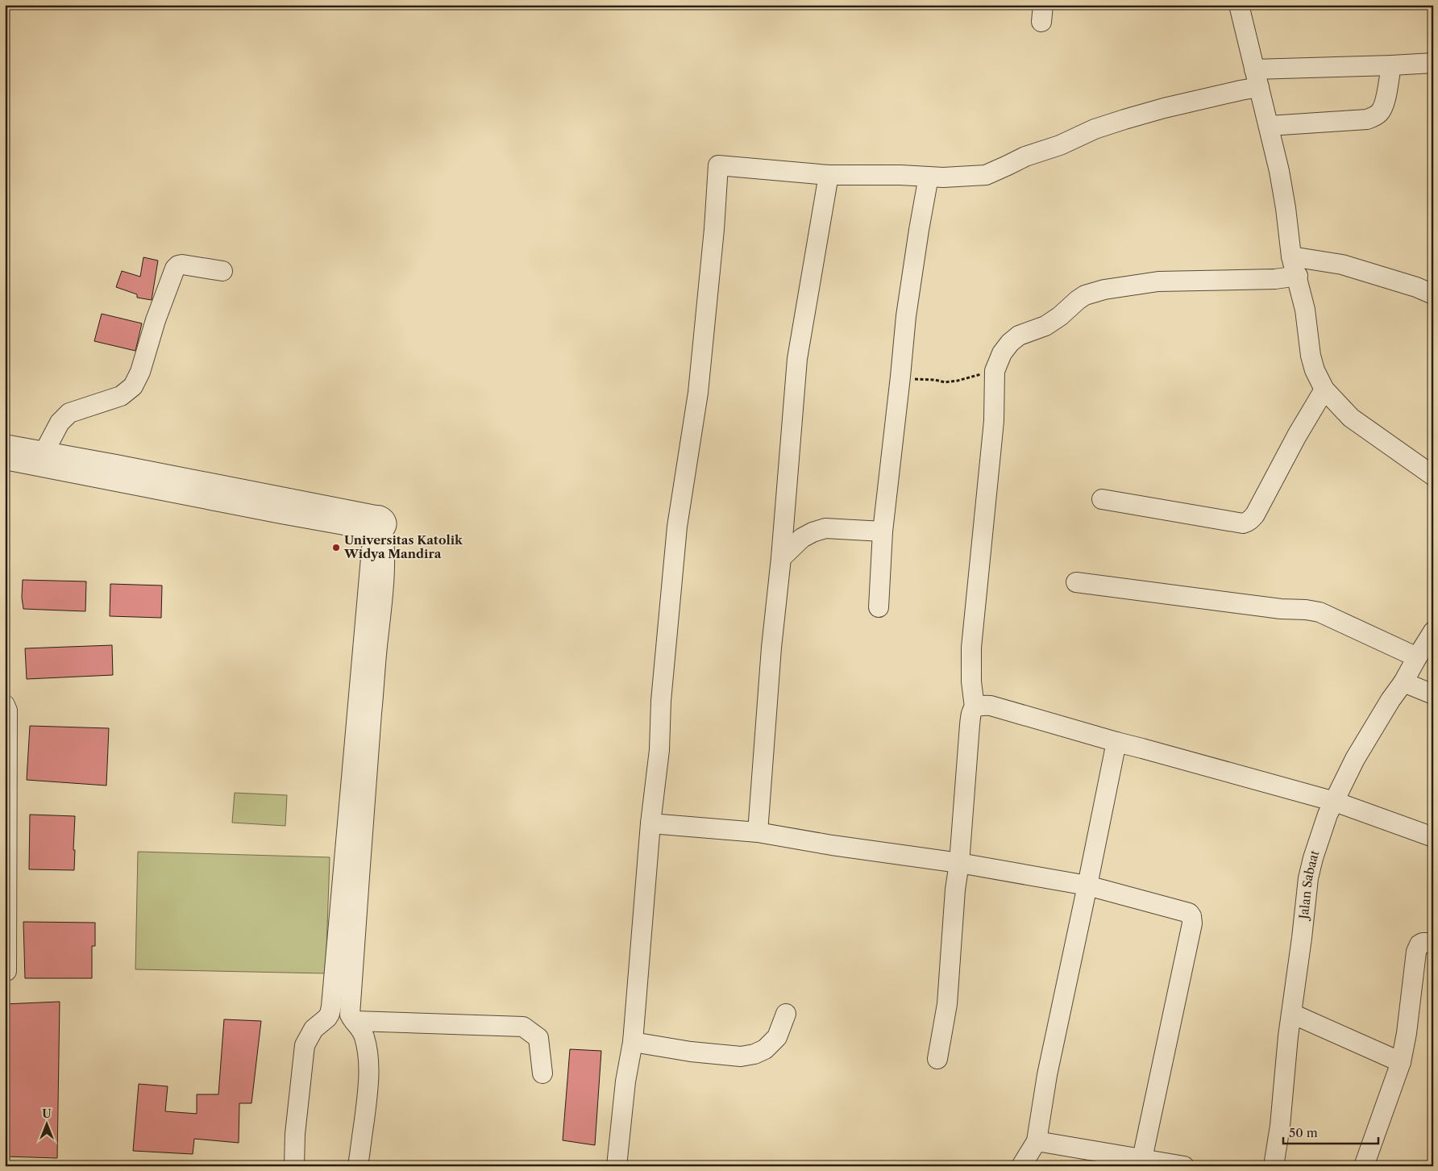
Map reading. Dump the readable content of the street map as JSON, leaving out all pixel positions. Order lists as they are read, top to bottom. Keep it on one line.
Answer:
{"streets":{"street":["Jalan Sabaat"]},"places":["Universitas Katolik Widya Mandira"],"scale_bar":"50 m","north":"top"}
